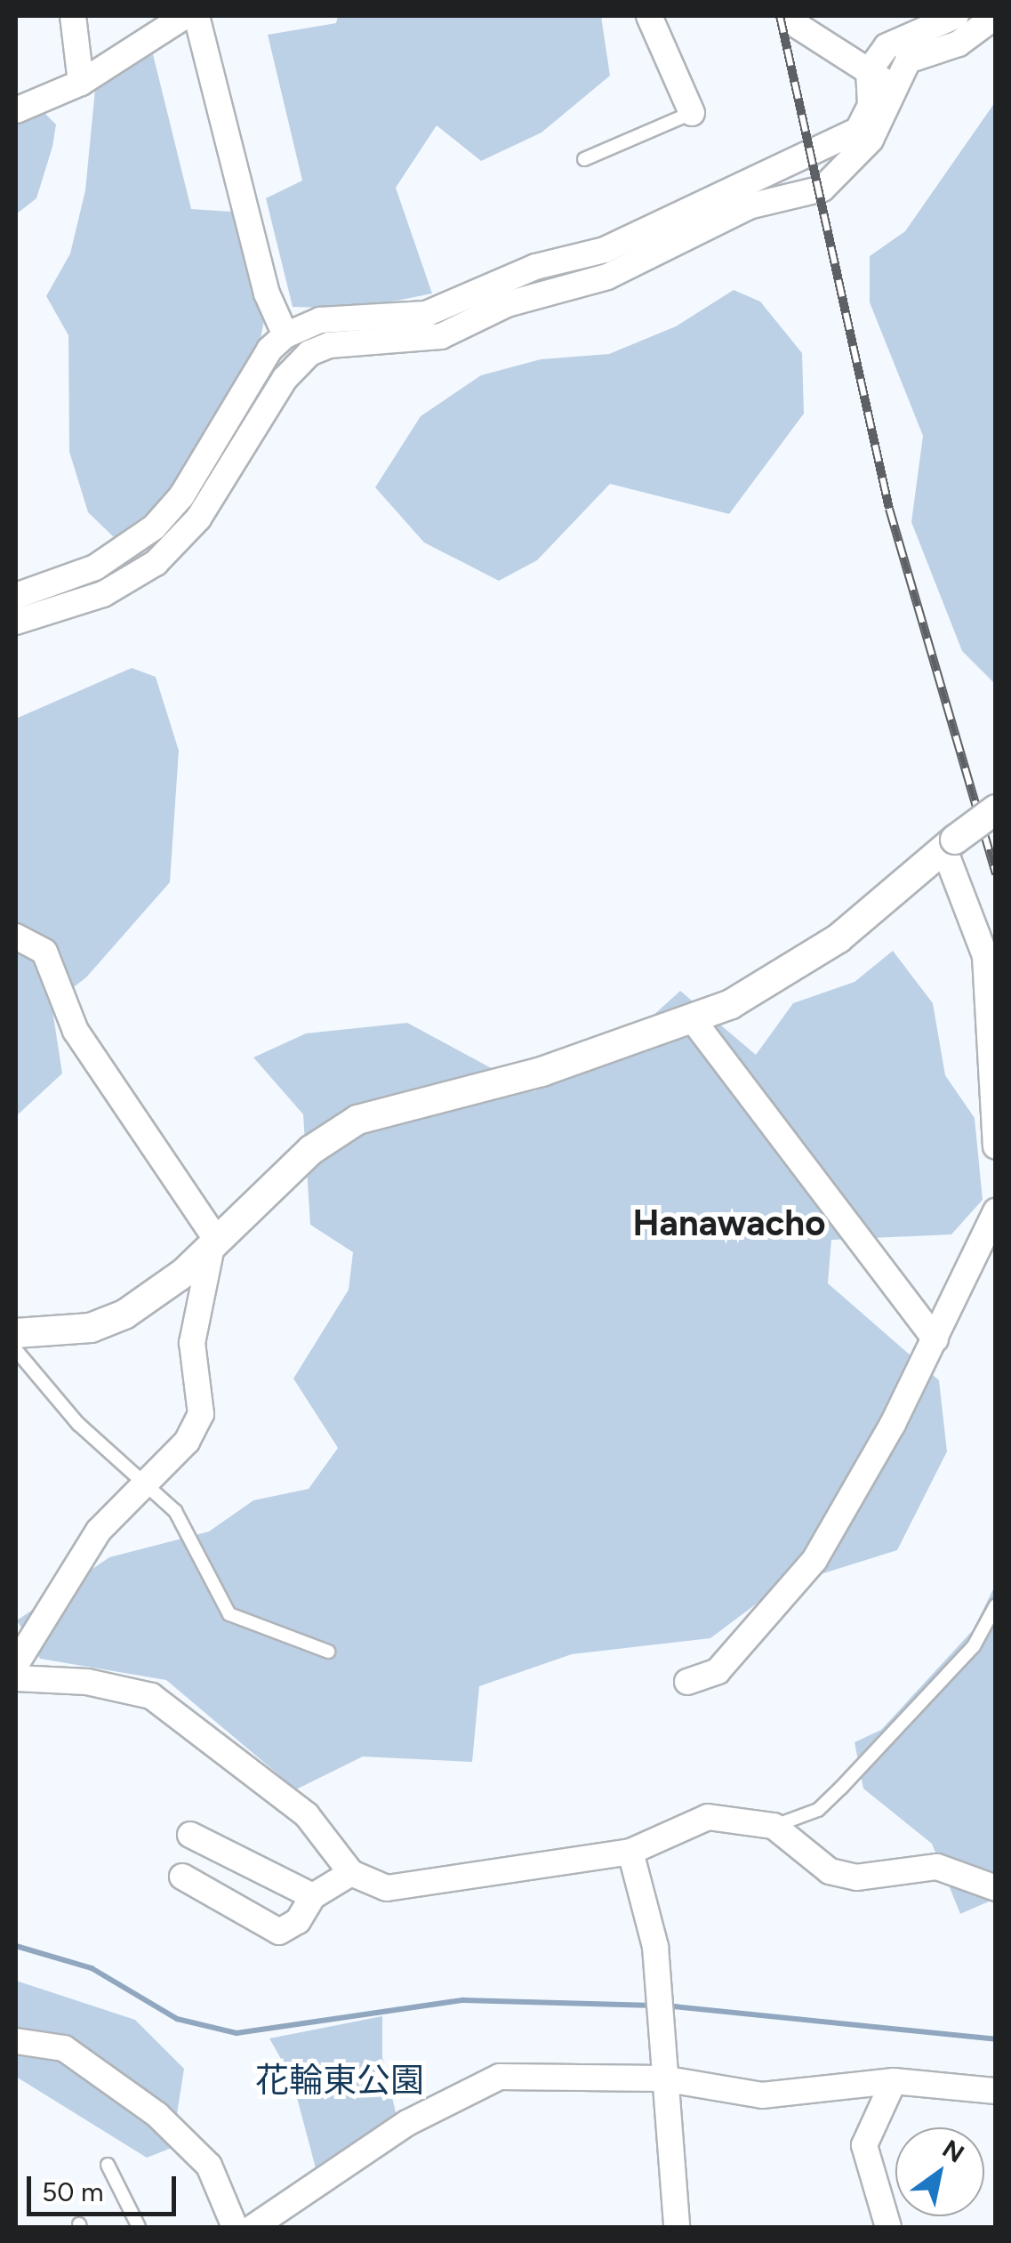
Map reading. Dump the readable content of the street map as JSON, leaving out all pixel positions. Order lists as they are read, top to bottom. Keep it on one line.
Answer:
{"districts":["Hanawacho"],"parks":["花輪東公園"],"scale_bar":"50 m","north":"top right"}
